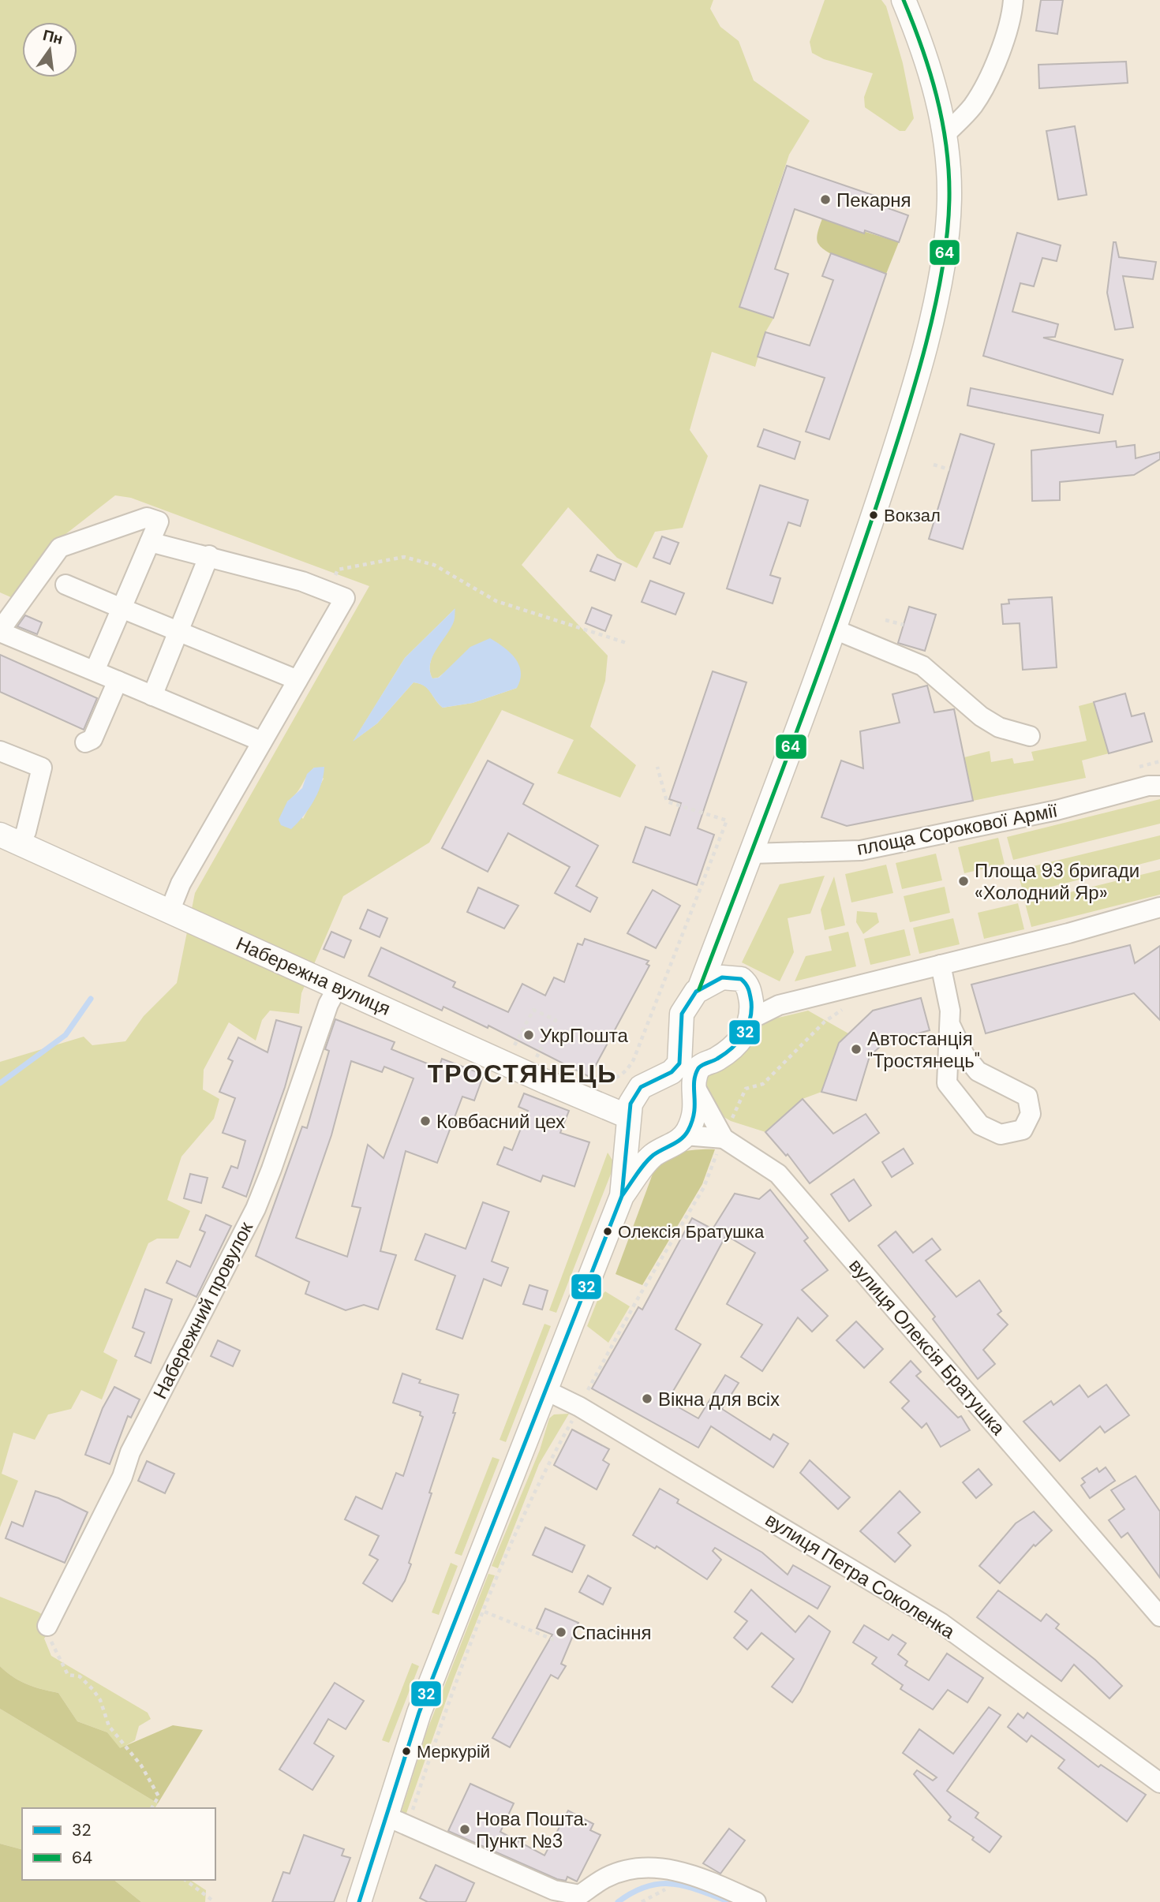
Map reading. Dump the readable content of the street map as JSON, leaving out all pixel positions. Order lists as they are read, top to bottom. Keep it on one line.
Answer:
{"streets":{"main road":["Набережна вулиця"],"street":["площа Сорокової Армії","Набережний провулок","вулиця Олексія Братушка","вулиця Петра Соколенка"]},"crossings":[["Набережна вулиця","Набережний провулок"]],"districts":["ТРОСТЯНЕЦЬ"],"places":["Пекарня","Вокзал","Площа 93 бригади «Холодний Яр»","УкрПошта","Автостанція \"Тростянець\"","Ковбасний цех","Олексія Братушка","Вікна для всіх","Спасіння","Меркурій","Нова Пошта. Пункт №3"],"lines":["transit line 64","transit line 32"],"legend":["32","64"],"north":"top"}
